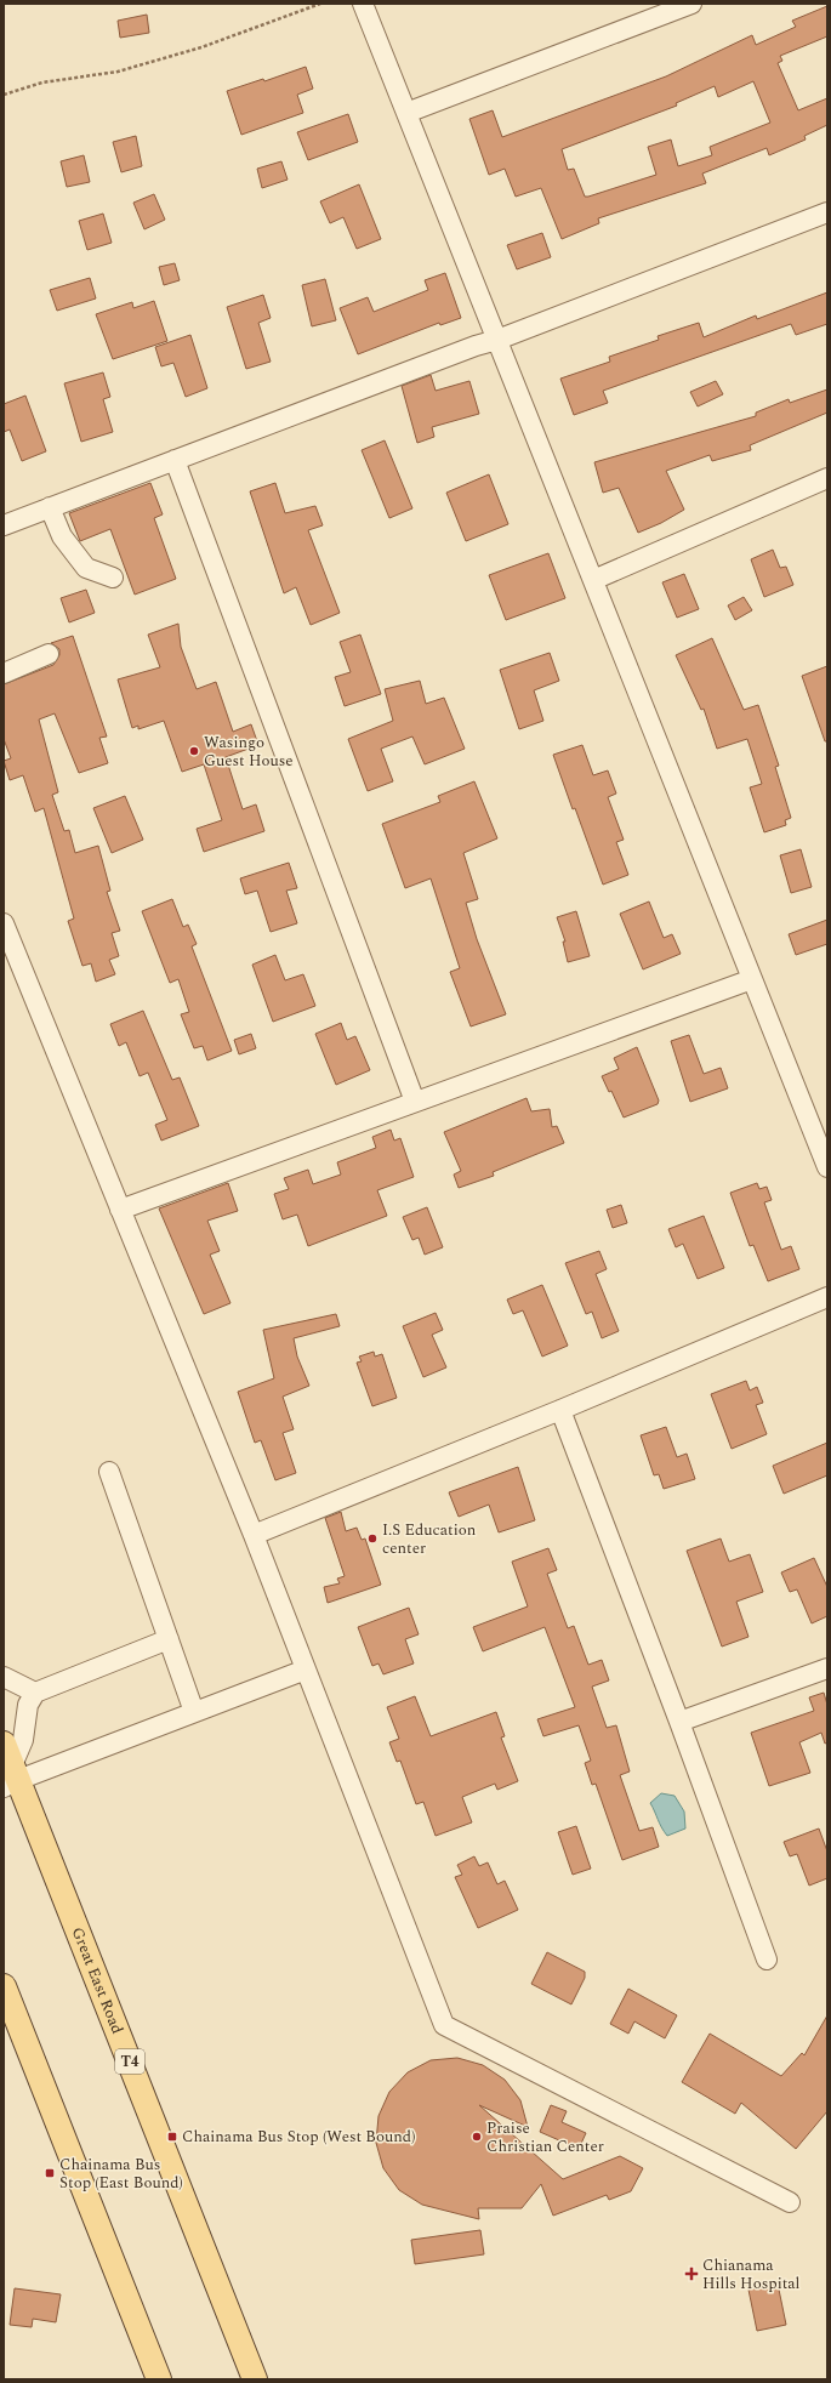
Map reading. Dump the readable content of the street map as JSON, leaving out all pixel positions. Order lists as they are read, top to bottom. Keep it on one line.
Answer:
{"streets":{"main road":["Great East Road","T4"]},"places":{"other":["Wasingo Guest House","I.S Education center","Praise Christian Center"],"transit":["Chainama Bus Stop (West Bound)","Chainama Bus Stop (East Bound)"],"health":["Chianama Hills Hospital"]}}
